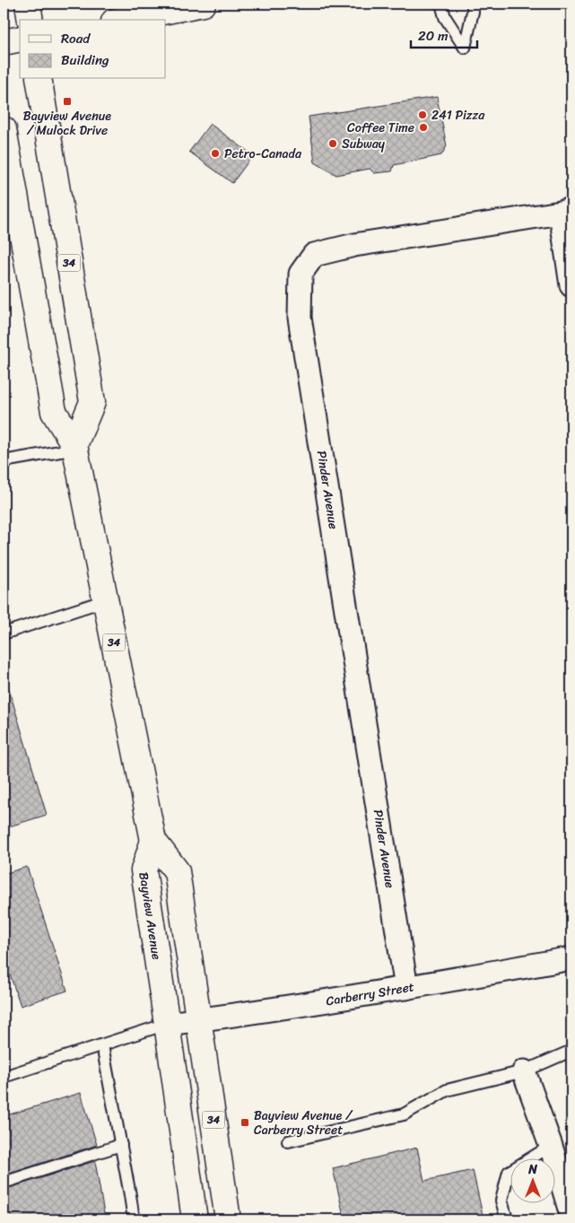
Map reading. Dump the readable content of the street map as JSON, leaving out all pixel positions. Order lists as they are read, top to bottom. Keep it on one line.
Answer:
{"streets":{"main road":["34","Bayview Avenue"],"street":["Pinder Avenue","Carberry Street"]},"crossings":[["34","Bayview Avenue"],["34","Carberry Street"],["Pinder Avenue","Carberry Street"],["Bayview Avenue","Carberry Street"]],"places":{"transit":["Bayview Avenue / Mulock Drive","Bayview Avenue / Carberry Street"],"other":["241 Pizza","Coffee Time","Subway","Petro-Canada"]},"legend":["Road","Building"],"scale_bar":"20 m","north":"top"}
